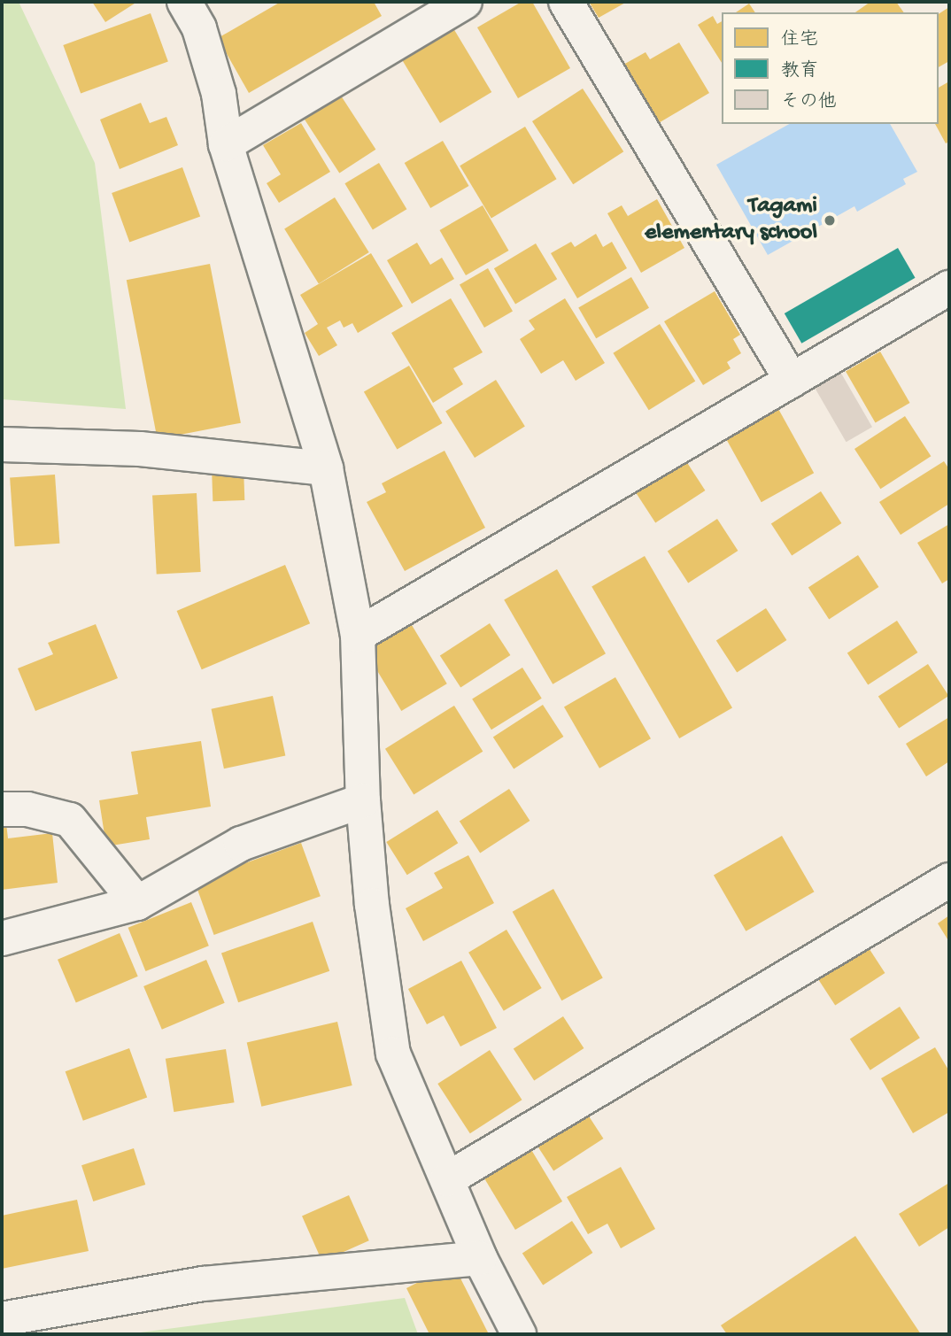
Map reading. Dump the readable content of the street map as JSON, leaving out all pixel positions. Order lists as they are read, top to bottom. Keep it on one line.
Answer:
{"places":["Tagami elementary school"],"legend":["住宅","教育","その他"]}
